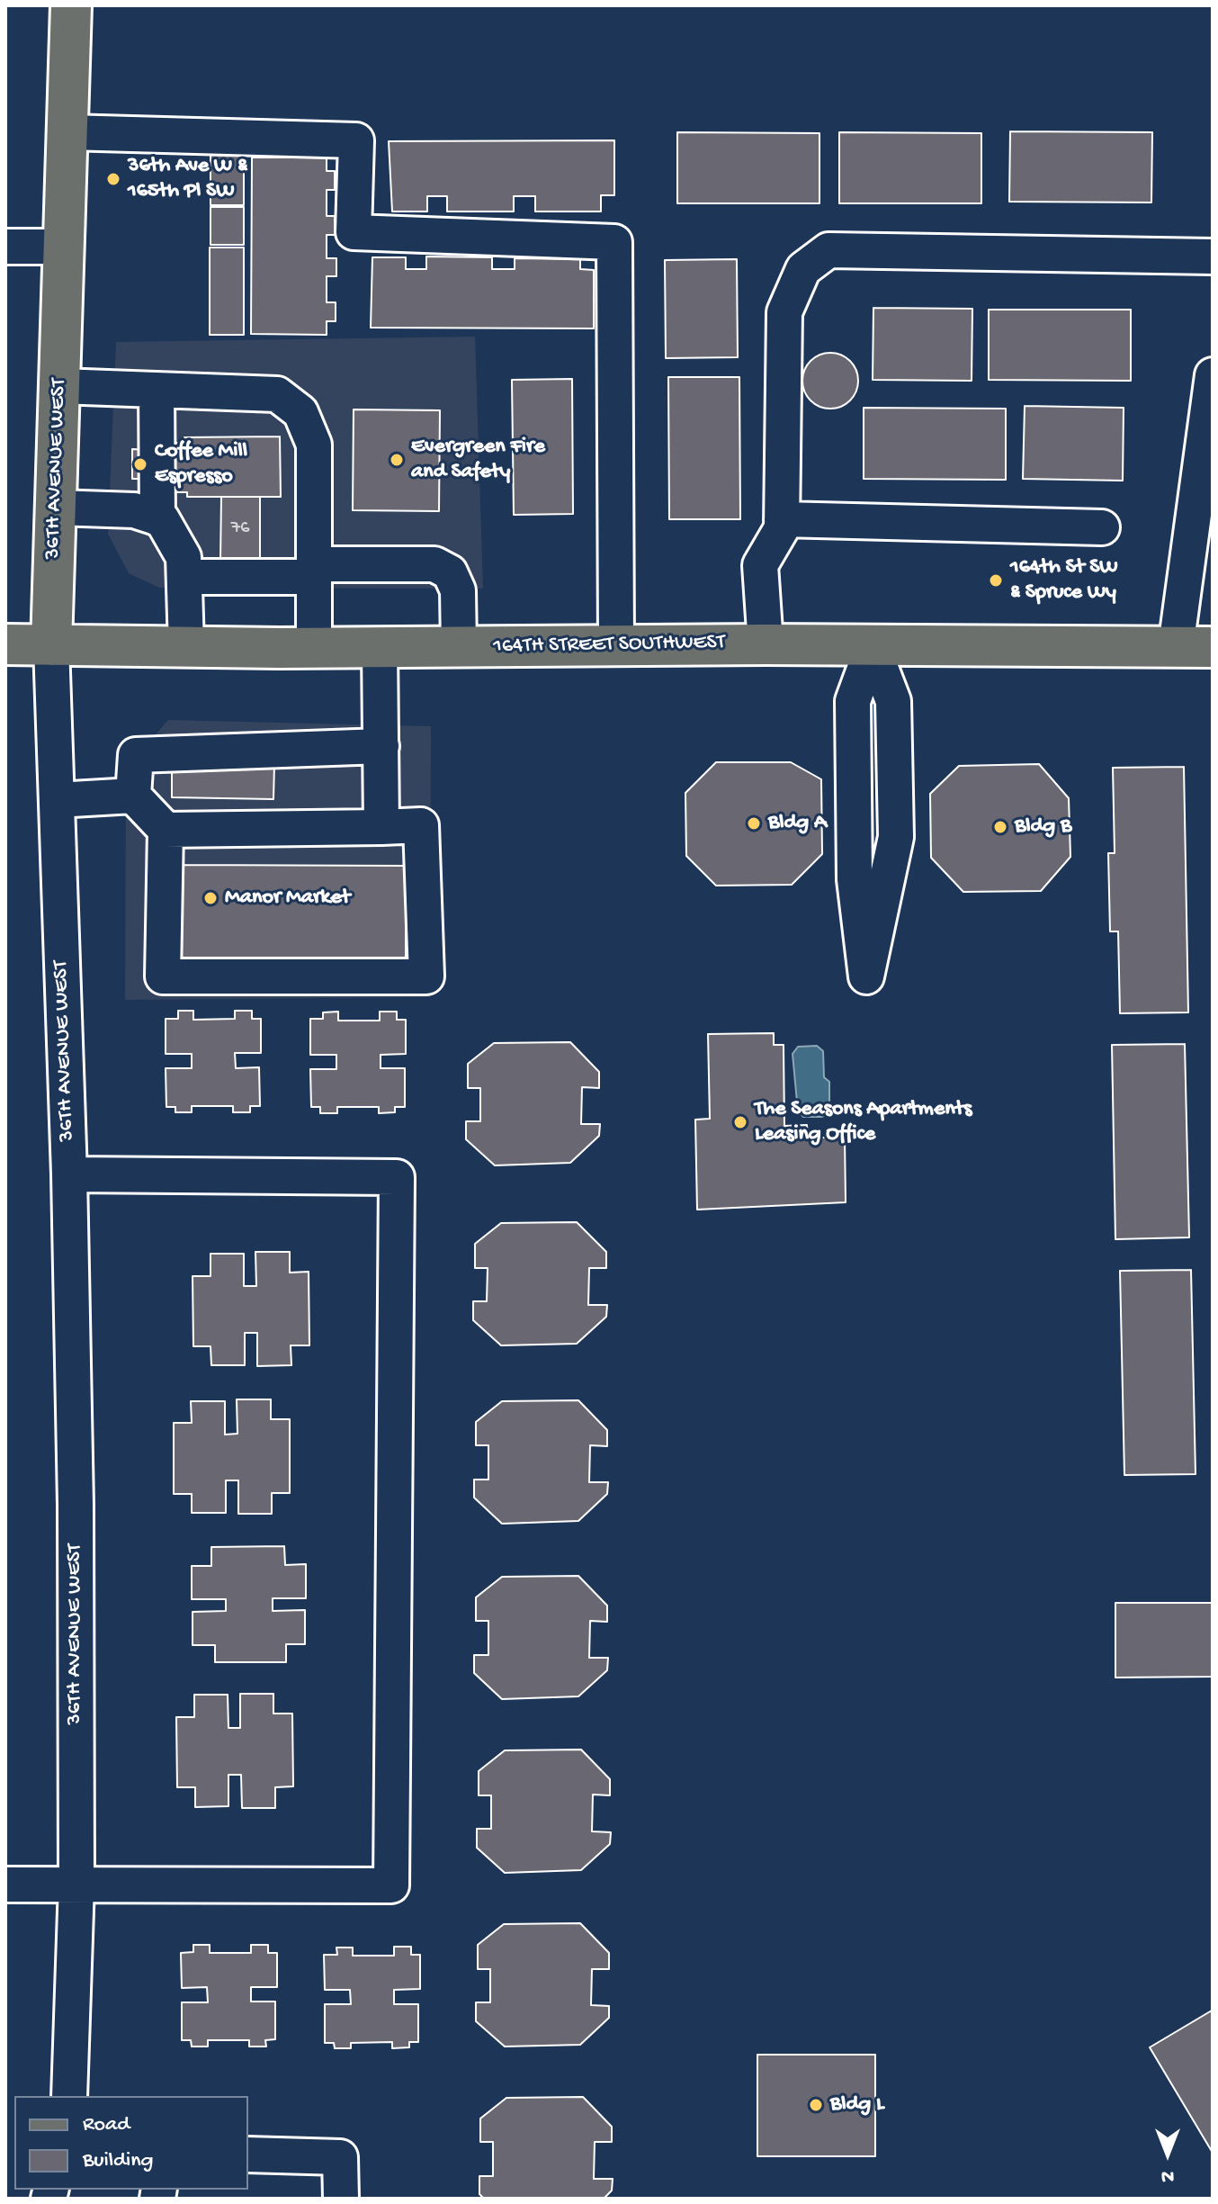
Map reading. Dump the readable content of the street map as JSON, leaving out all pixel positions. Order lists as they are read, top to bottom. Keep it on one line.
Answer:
{"streets":{"main road":["36TH AVENUE WEST","164TH STREET SOUTHWEST"]},"crossings":[["36TH AVENUE WEST","164TH STREET SOUTHWEST"]],"places":["36th Ave W & 165th Pl SW","Evergreen Fire and Safety","Coffee Mill Espresso","164th St SW & Spruce Wy","Bldg A","Bldg B","Manor Market","The Seasons Apartments Leasing Office","Bldg L"],"house_numbers":["76"],"legend":["Road","Building"],"north":"bottom"}
